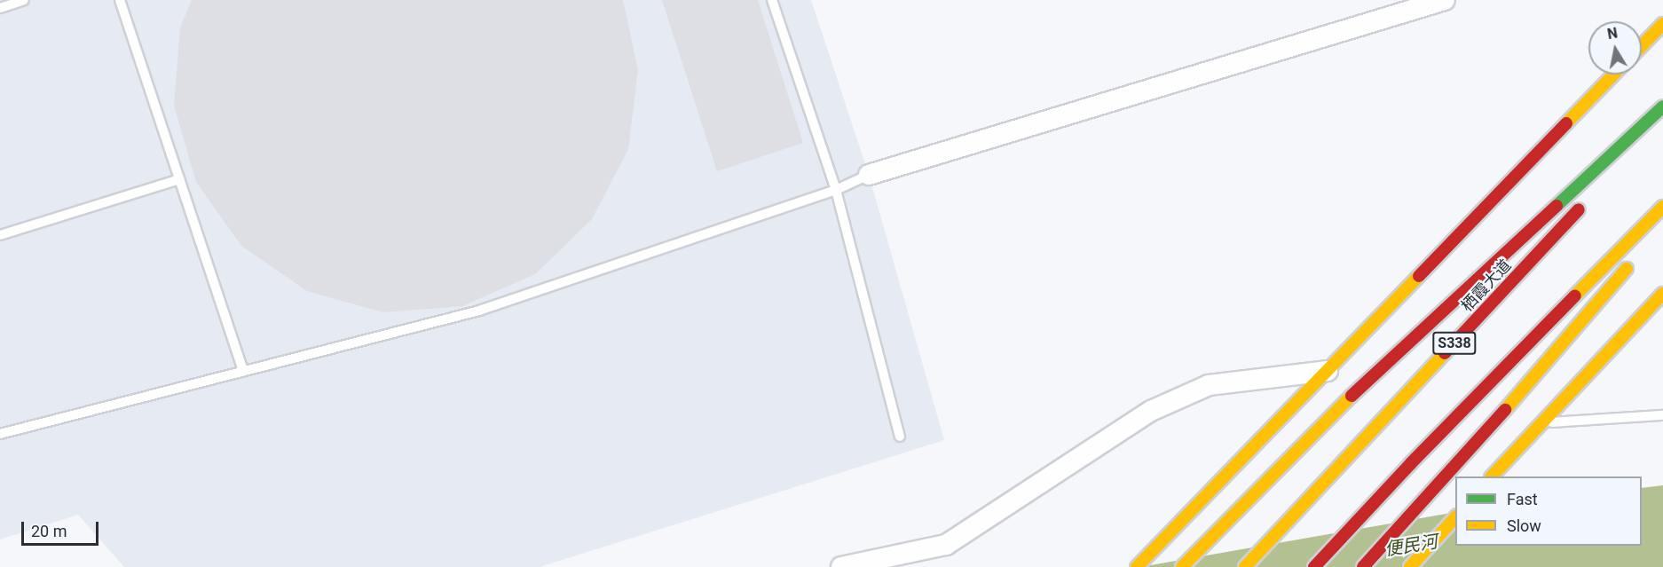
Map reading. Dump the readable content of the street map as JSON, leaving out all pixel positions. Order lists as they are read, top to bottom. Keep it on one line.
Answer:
{"streets":{"main road":["栖霞大道","S338"]},"water":["便民河"],"legend":["Fast","Slow"],"scale_bar":"20 m","north":"top"}
